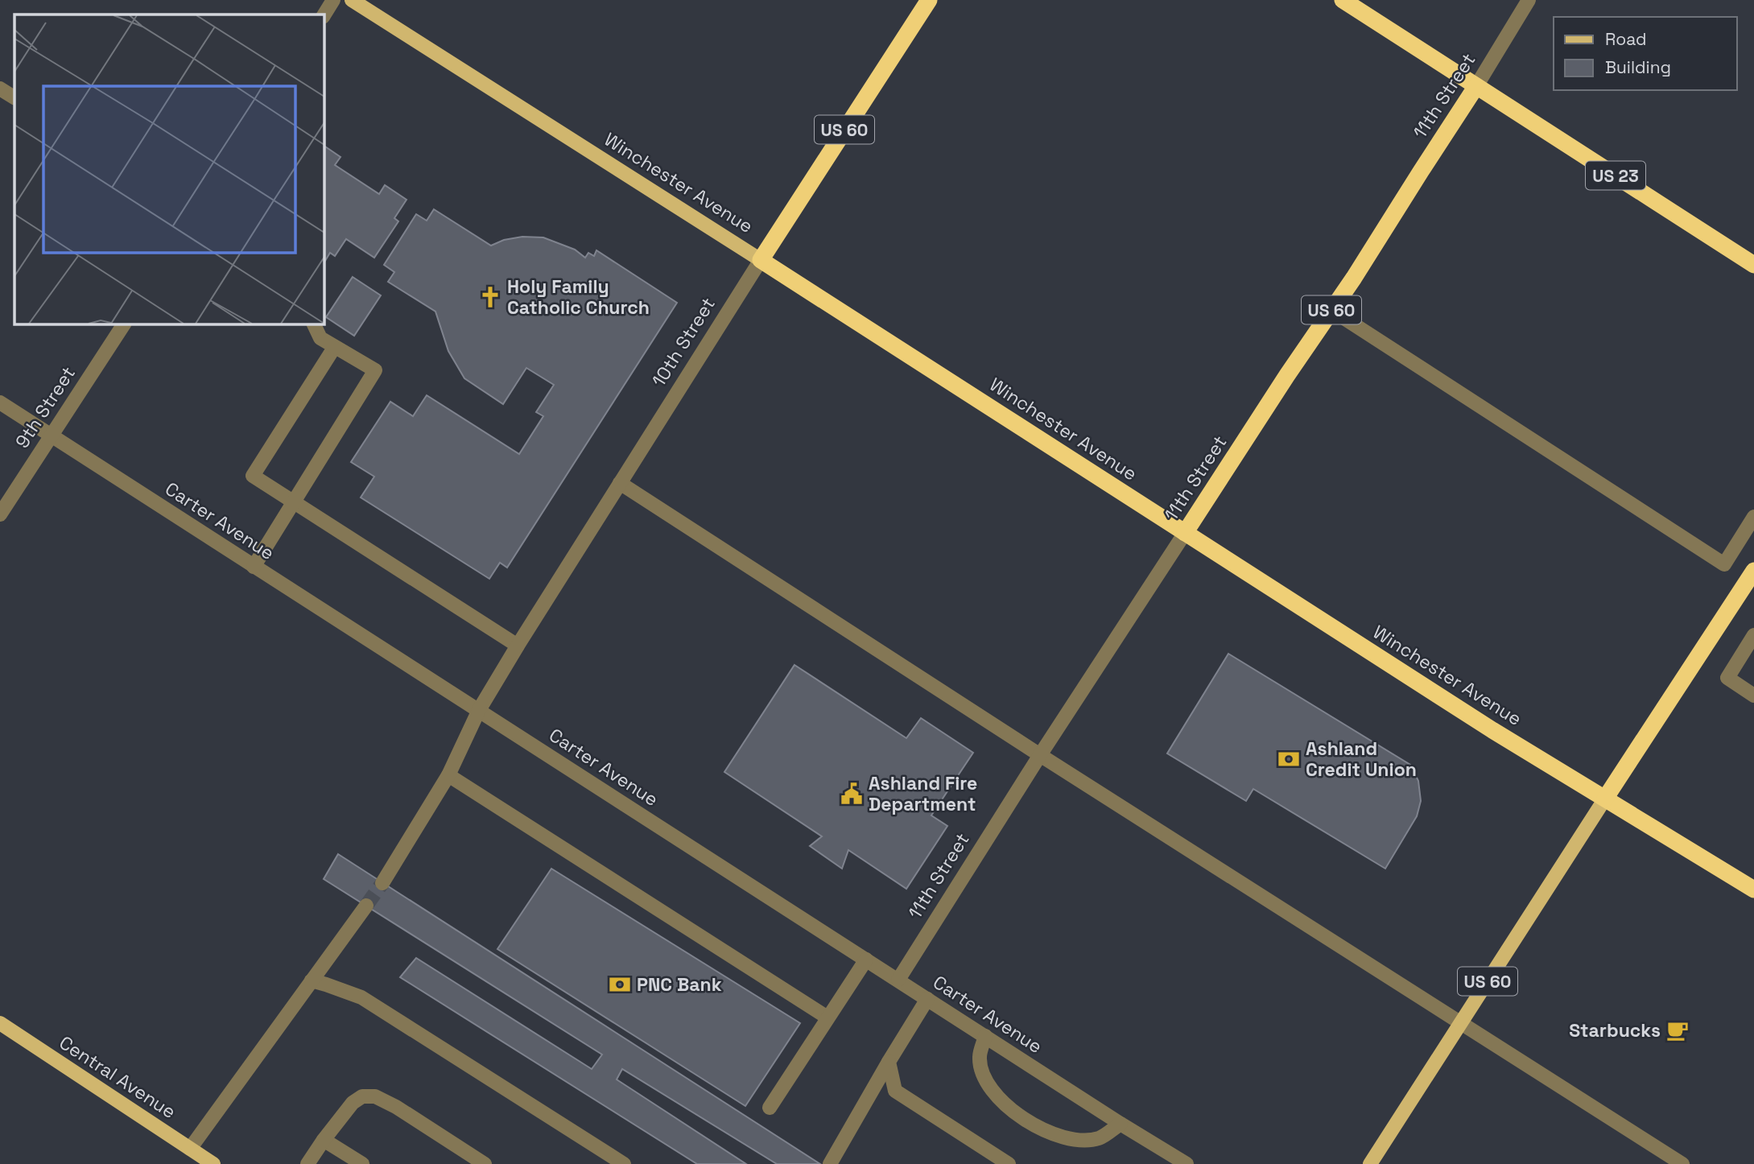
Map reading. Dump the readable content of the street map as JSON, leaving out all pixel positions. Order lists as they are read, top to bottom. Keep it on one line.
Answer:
{"streets":{"highway":["11th Street","US 60","US 23","Winchester Avenue","10th Street"],"main road":["Central Avenue"],"street":["9th Street","Carter Avenue"]},"crossings":[["11th Street","US 23"],["11th Street","Winchester Avenue"],["11th Street","Carter Avenue"],["US 60","Winchester Avenue"],["Winchester Avenue","10th Street"],["10th Street","Carter Avenue"],["9th Street","Carter Avenue"]],"places":{"church":["Holy Family Catholic Church"],"bank":["Ashland Credit Union","PNC Bank"],"public building":["Ashland Fire Department"],"cafe":["Starbucks"]},"legend":["Road","Building"]}
